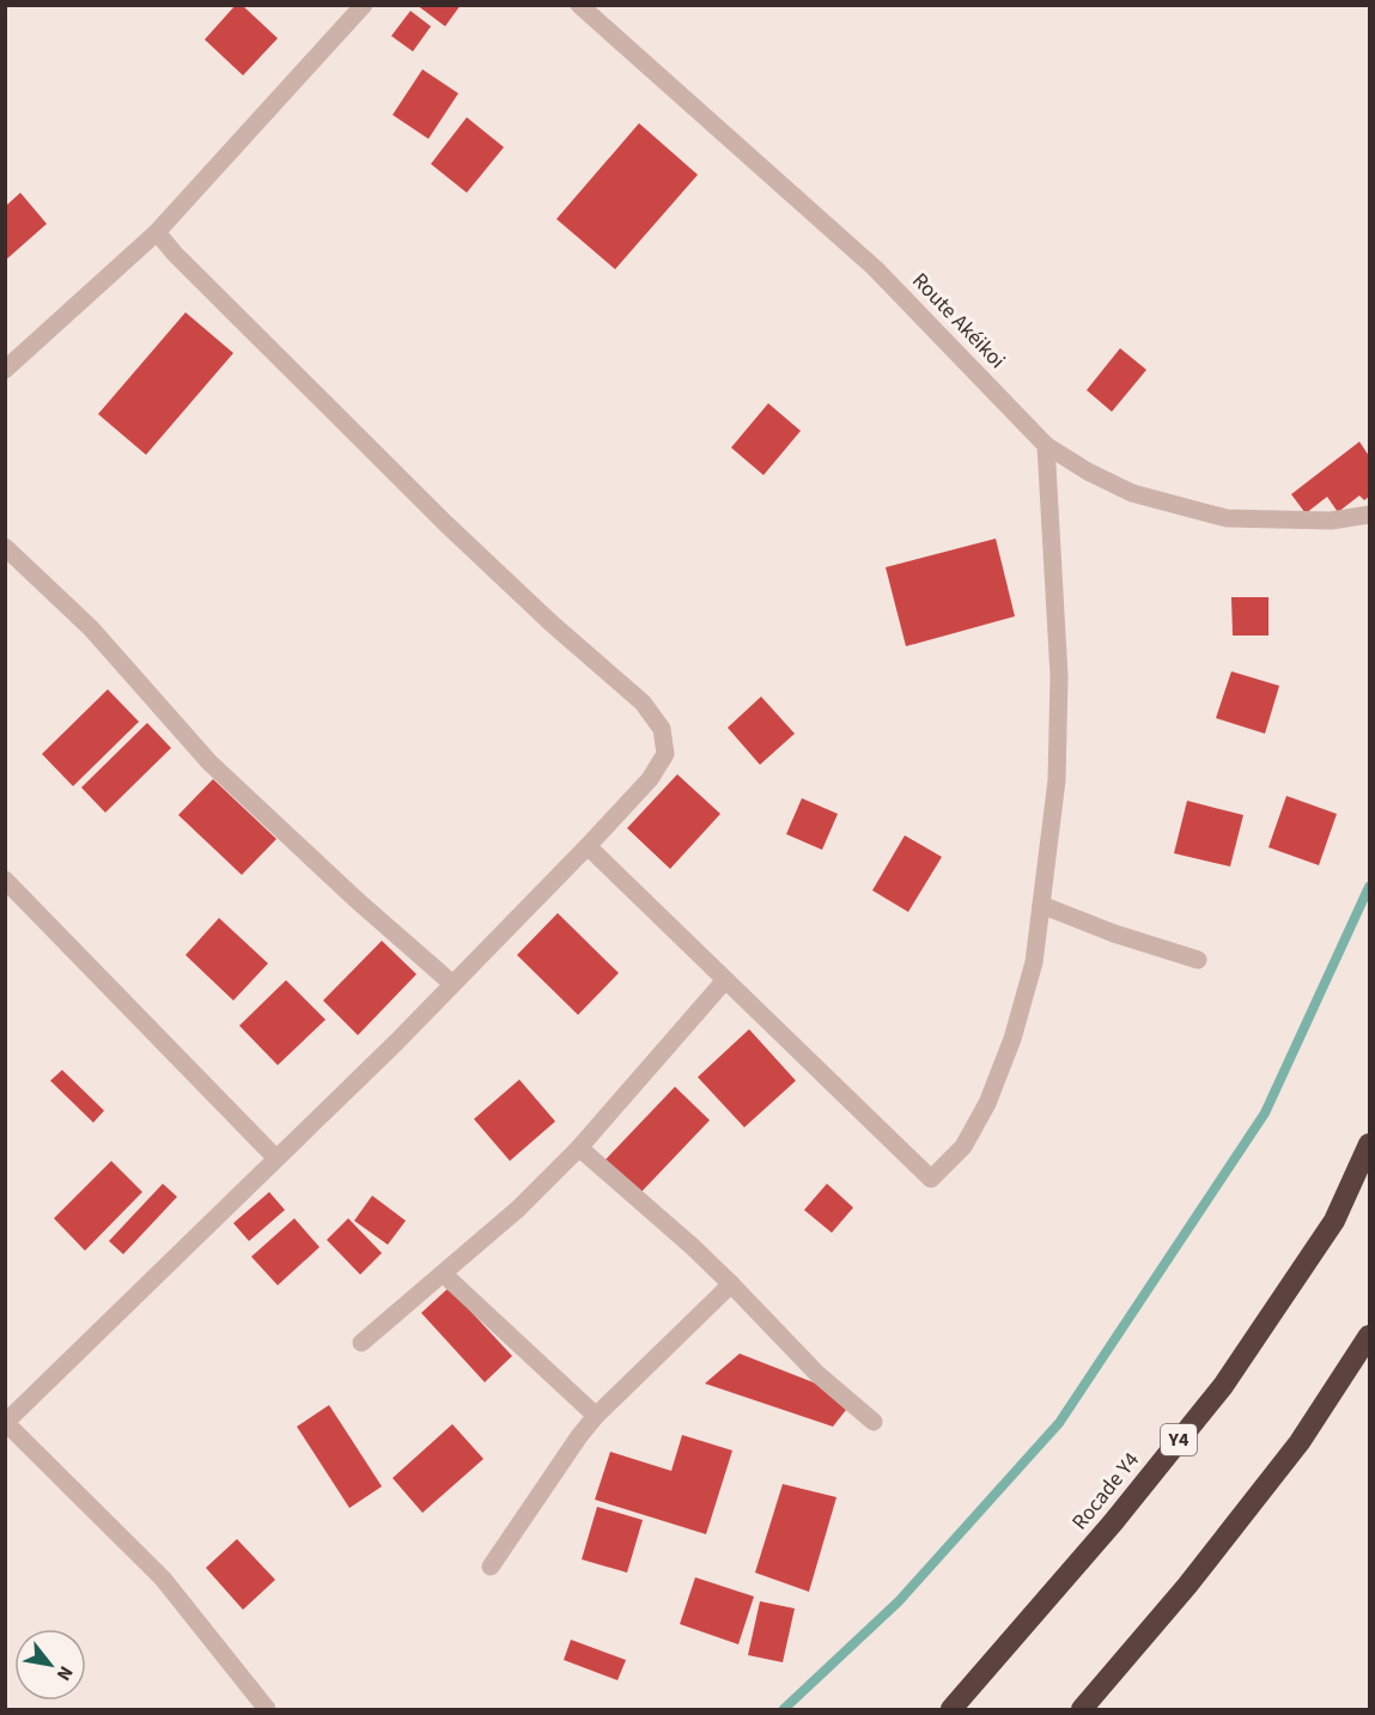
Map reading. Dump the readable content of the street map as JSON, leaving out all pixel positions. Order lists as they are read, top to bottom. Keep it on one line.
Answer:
{"streets":{"highway":["Y4","Rocade Y4"],"street":["Route Akéikoi"]},"north":"bottom right"}
